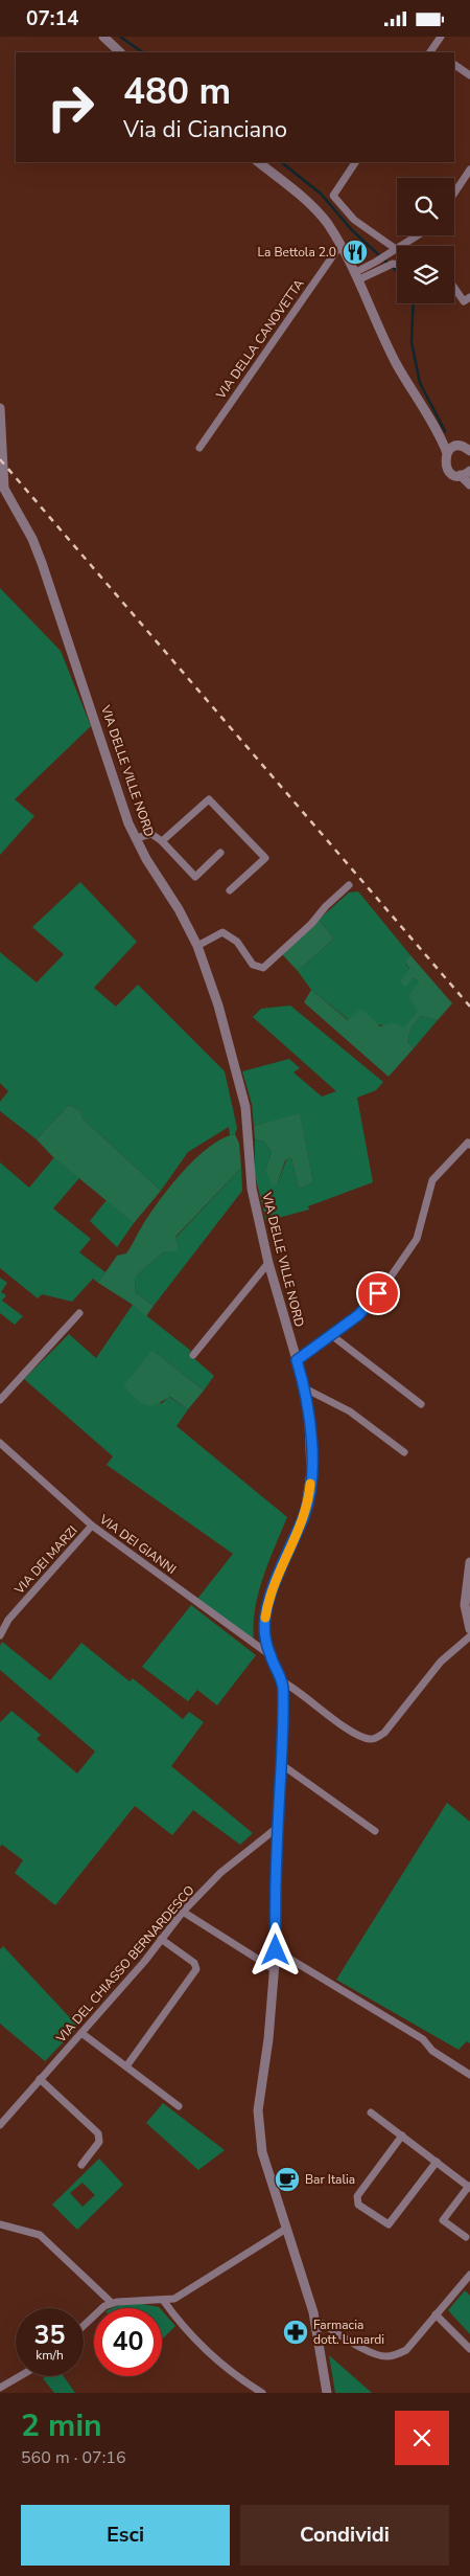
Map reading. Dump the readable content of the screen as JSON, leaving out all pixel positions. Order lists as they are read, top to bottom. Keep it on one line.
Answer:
{"streets":{"street":["VIA DELLA CANOVETTA","VIA DELLE VILLE NORD","VIA DEI GIANNI","VIA DEI MARZI","VIA DEL CHIASSO BERNARDESCO"]},"crossings":[["VIA DELLE VILLE NORD","VIA DEI GIANNI"],["VIA DELLE VILLE NORD","VIA DEL CHIASSO BERNARDESCO"],["VIA DEI GIANNI","VIA DEI MARZI"]],"places":{"restaurant":["La Bettola 2.0"],"cafe":["Bar Italia"],"pharmacy":["Farmacia dott. Lunardi"]},"page":{"status":"07:14","turn":["480 m","Via di Cianciano"],"speed":"35 km/h","limit":"40","heading":["2 min","560 m · 07:16"],"buttons":["Esci","Condividi"]}}
